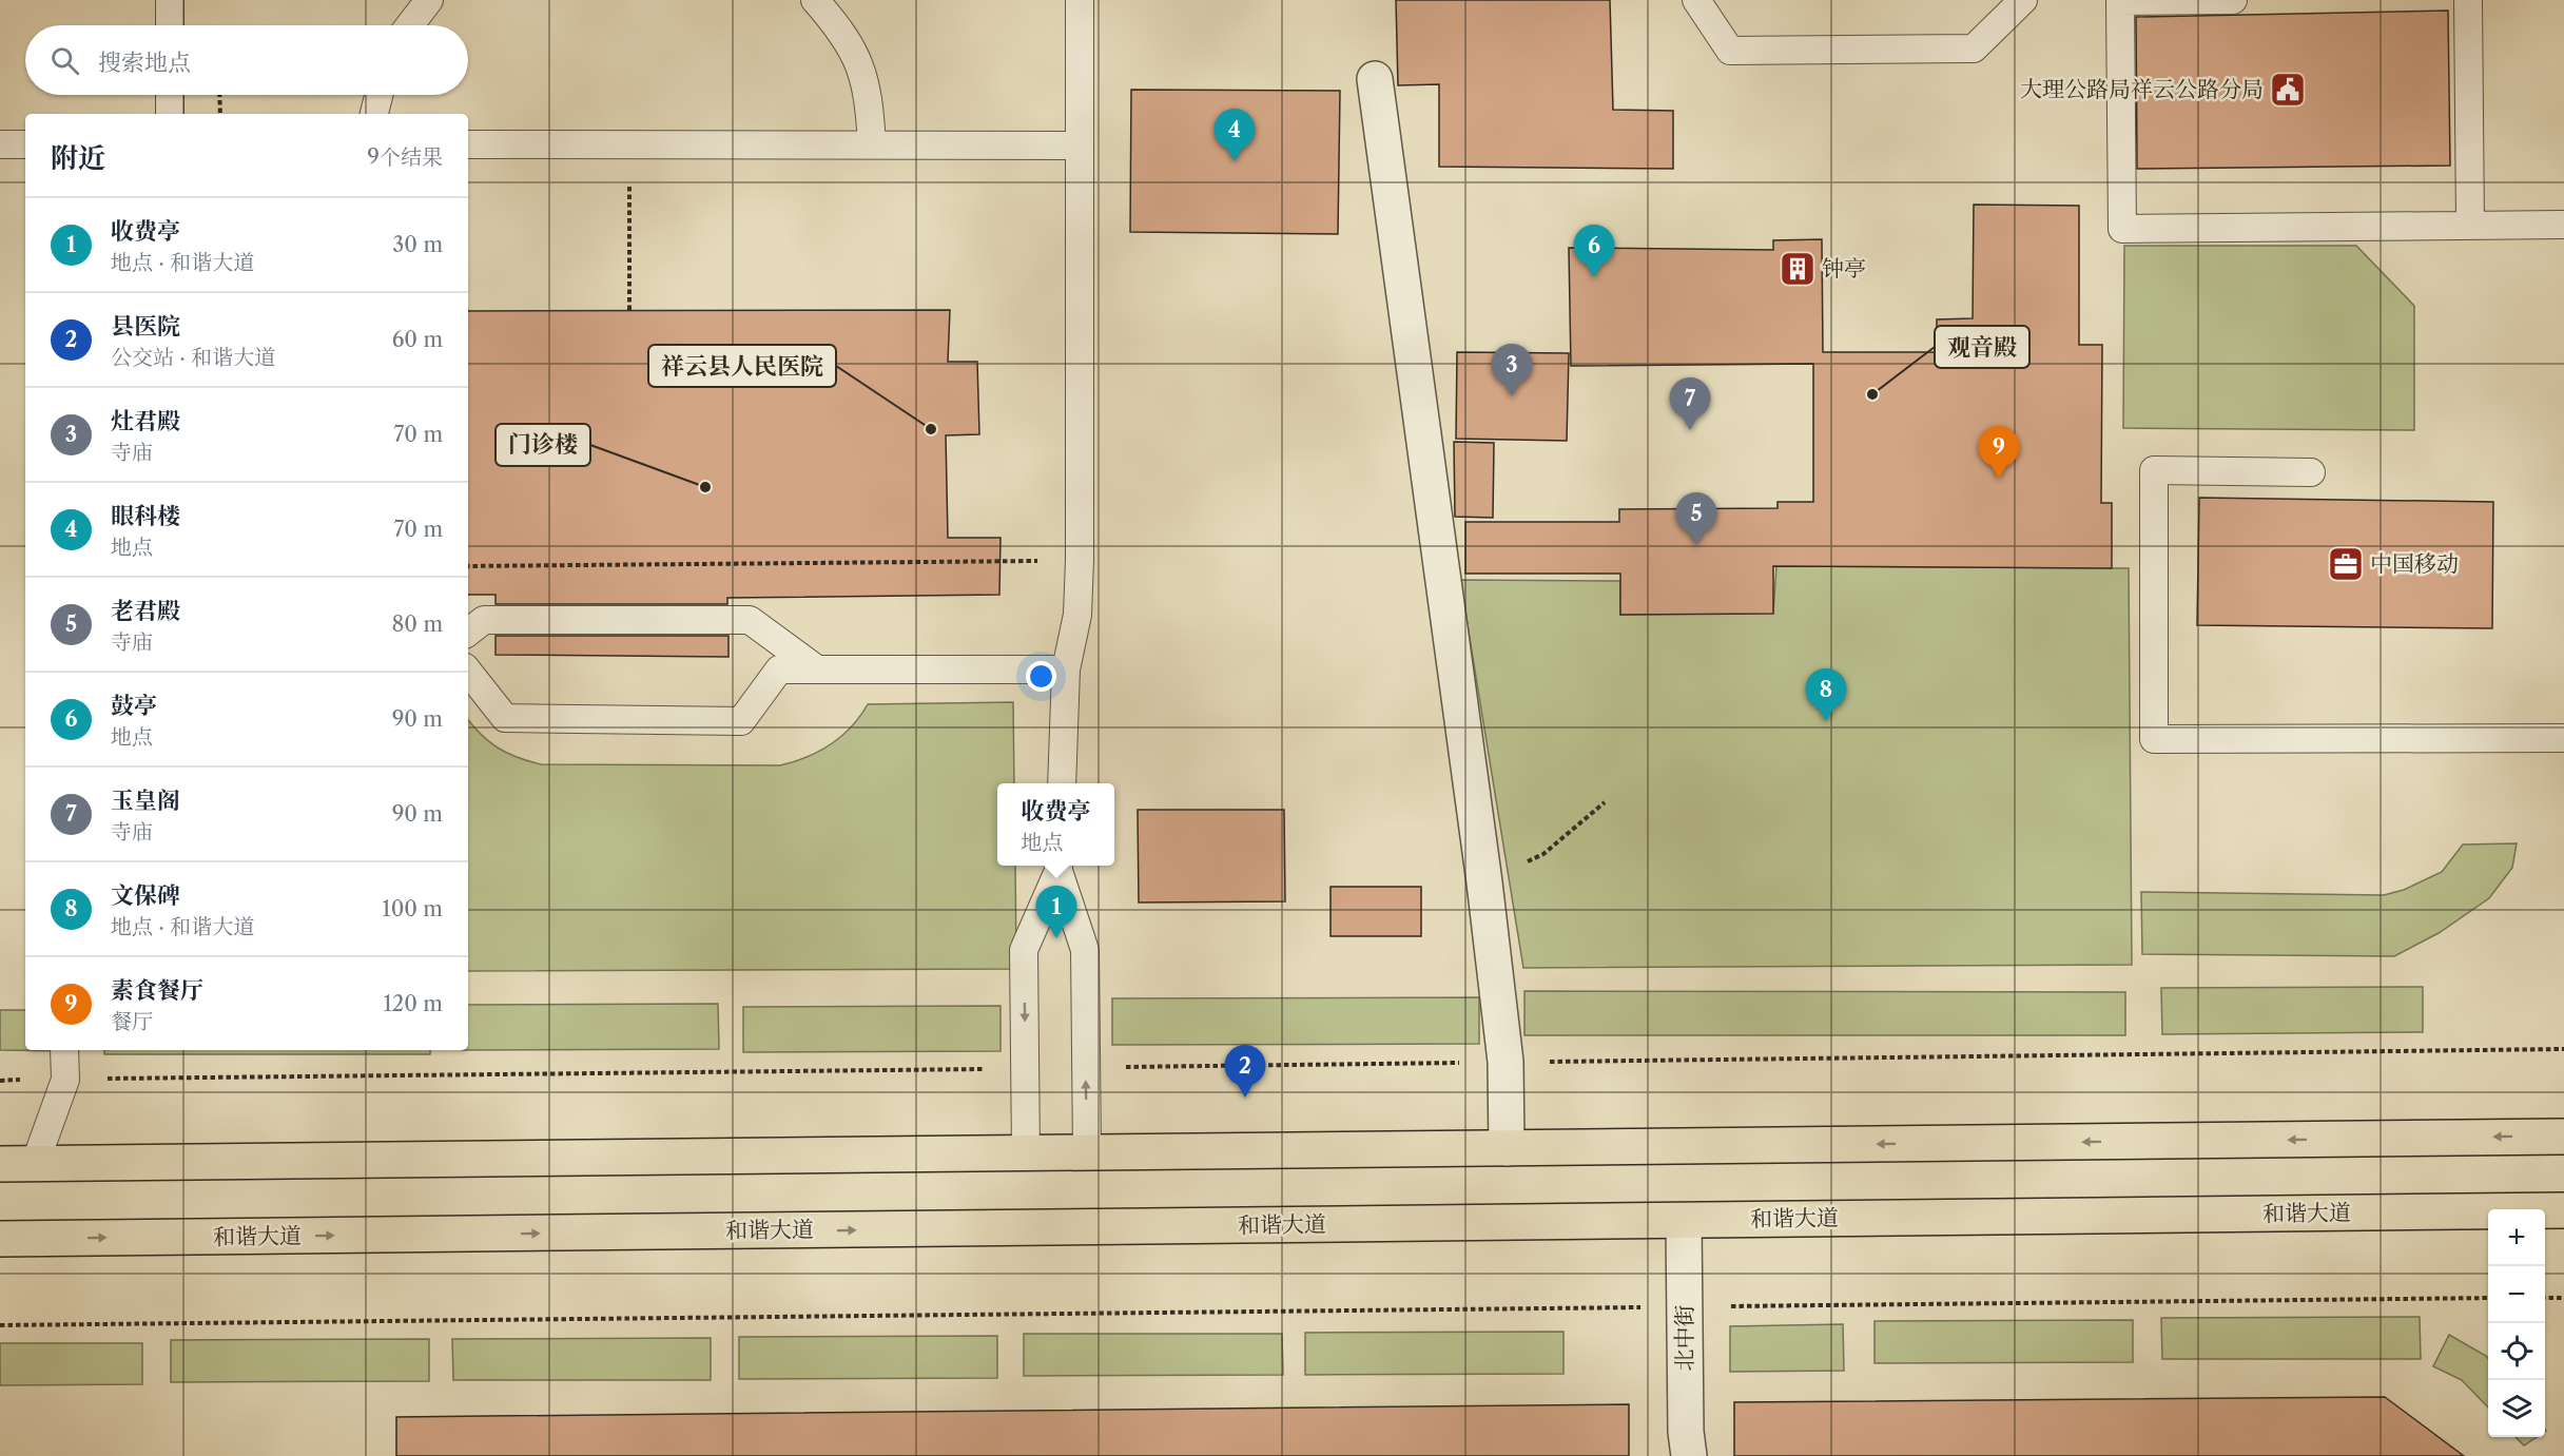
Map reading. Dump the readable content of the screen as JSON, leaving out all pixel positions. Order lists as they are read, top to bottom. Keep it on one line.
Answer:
{"streets":{"main road":["和谐大道"],"street":["北中街"]},"crossings":[["和谐大道","北中街"]],"places":{"public building":["大理公路局祥云公路分局"],"building":["钟亭"],"other":["观音殿","祥云县人民医院","门诊楼"],"office":["中国移动"]},"page":{"search":"搜索地点","pins":["4","6","3","7","9","5","8","1","2"],"heading":["附近","9个结果"],"list":[{"mark":"1","name":"收费亭","note":"地点 · 和谐大道","value":"30 m"},{"mark":"2","name":"县医院","note":"公交站 · 和谐大道","value":"60 m"},{"mark":"3","name":"灶君殿","note":"寺庙","value":"70 m"},{"mark":"4","name":"眼科楼","note":"地点","value":"70 m"},{"mark":"5","name":"老君殿","note":"寺庙","value":"80 m"},{"mark":"6","name":"鼓亭","note":"地点","value":"90 m"},{"mark":"7","name":"玉皇阁","note":"寺庙","value":"90 m"},{"mark":"8","name":"文保碑","note":"地点 · 和谐大道","value":"100 m"},{"mark":"9","name":"素食餐厅","note":"餐厅","value":"120 m"}],"popup":["收费亭","地点"],"map_buttons":["+","−"]}}
